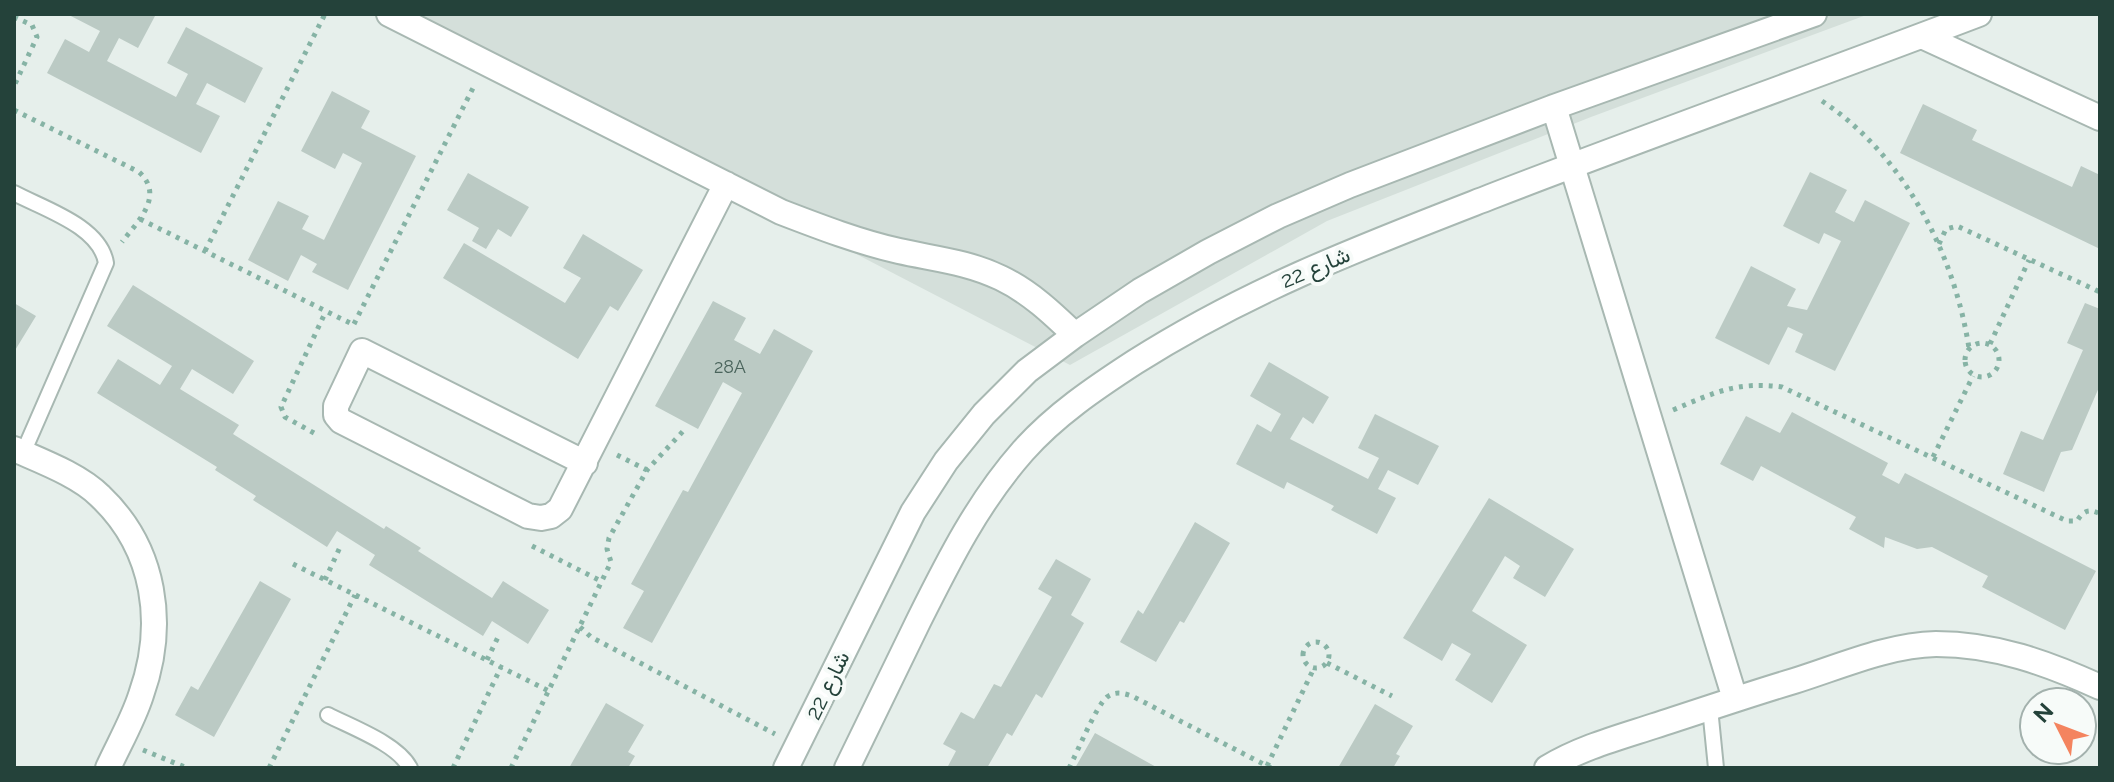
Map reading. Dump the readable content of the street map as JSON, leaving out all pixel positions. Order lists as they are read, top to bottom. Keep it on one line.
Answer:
{"streets":{"street":["شارع 22"]},"house_numbers":["28A"],"north":"top left"}
